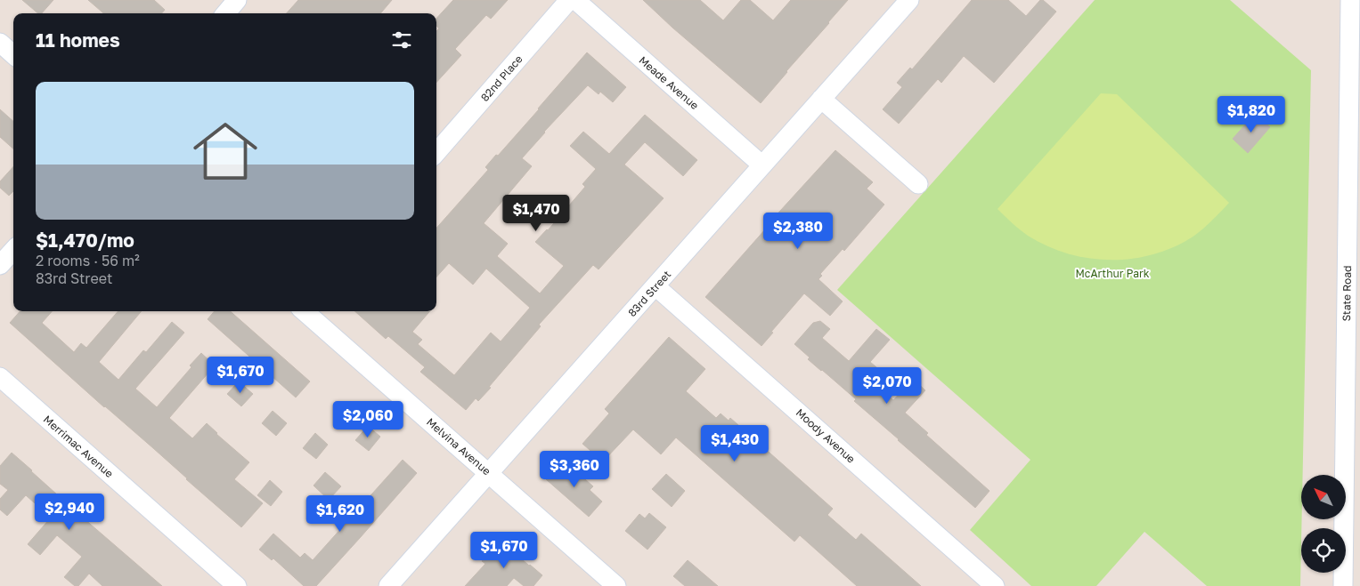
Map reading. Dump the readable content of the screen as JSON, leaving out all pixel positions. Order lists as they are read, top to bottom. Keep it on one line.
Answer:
{"streets":{"street":["82nd Place","Meade Avenue","83rd Street","State Road","Moody Avenue","Merrimac Avenue","Melvina Avenue"]},"crossings":[["Meade Avenue","83rd Street"],["83rd Street","Moody Avenue"],["83rd Street","Melvina Avenue"]],"parks":["McArthur Park"],"north":"top left","page":{"heading":"11 homes","list":[{"name":"$1,470/mo","note":"2 rooms · 56 m² · 83rd Street"}],"price":["$1,820","$1,470","$2,380","$1,670","$2,070","$2,060","$1,430","$3,360","$2,940","$1,620","$1,670"]}}
